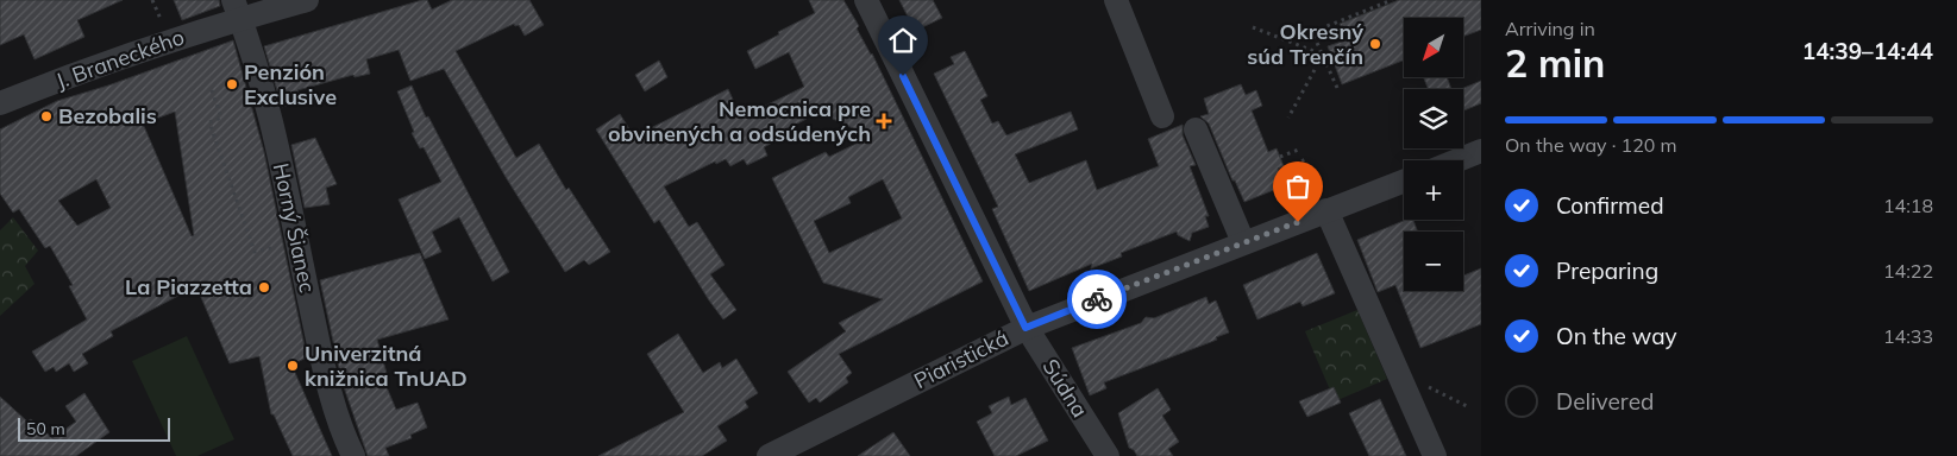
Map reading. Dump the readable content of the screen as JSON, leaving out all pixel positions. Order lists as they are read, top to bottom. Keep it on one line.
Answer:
{"streets":{"street":["J. Braneckého","Horný Šianec","Piaristická","Súdna"]},"crossings":[["J. Braneckého","Horný Šianec"],["Piaristická","Súdna"]],"places":{"other":["Okresný súd Trenčín","Penzión Exclusive","Bezobalis","La Piazzetta","Univerzitná knižnica TnUAD"],"health":["Nemocnica pre obvinených a odsúdených"]},"scale_bar":"50 m","north":"bottom left","page":{"heading":["2 min","Arriving in","14:39–14:44"],"map_buttons":["+","−"],"bar":"On the way · 120 m","list":[["Confirmed","14:18"],["Preparing","14:22"],["On the way","14:33"],"Delivered"],"scale":"50 m"}}
